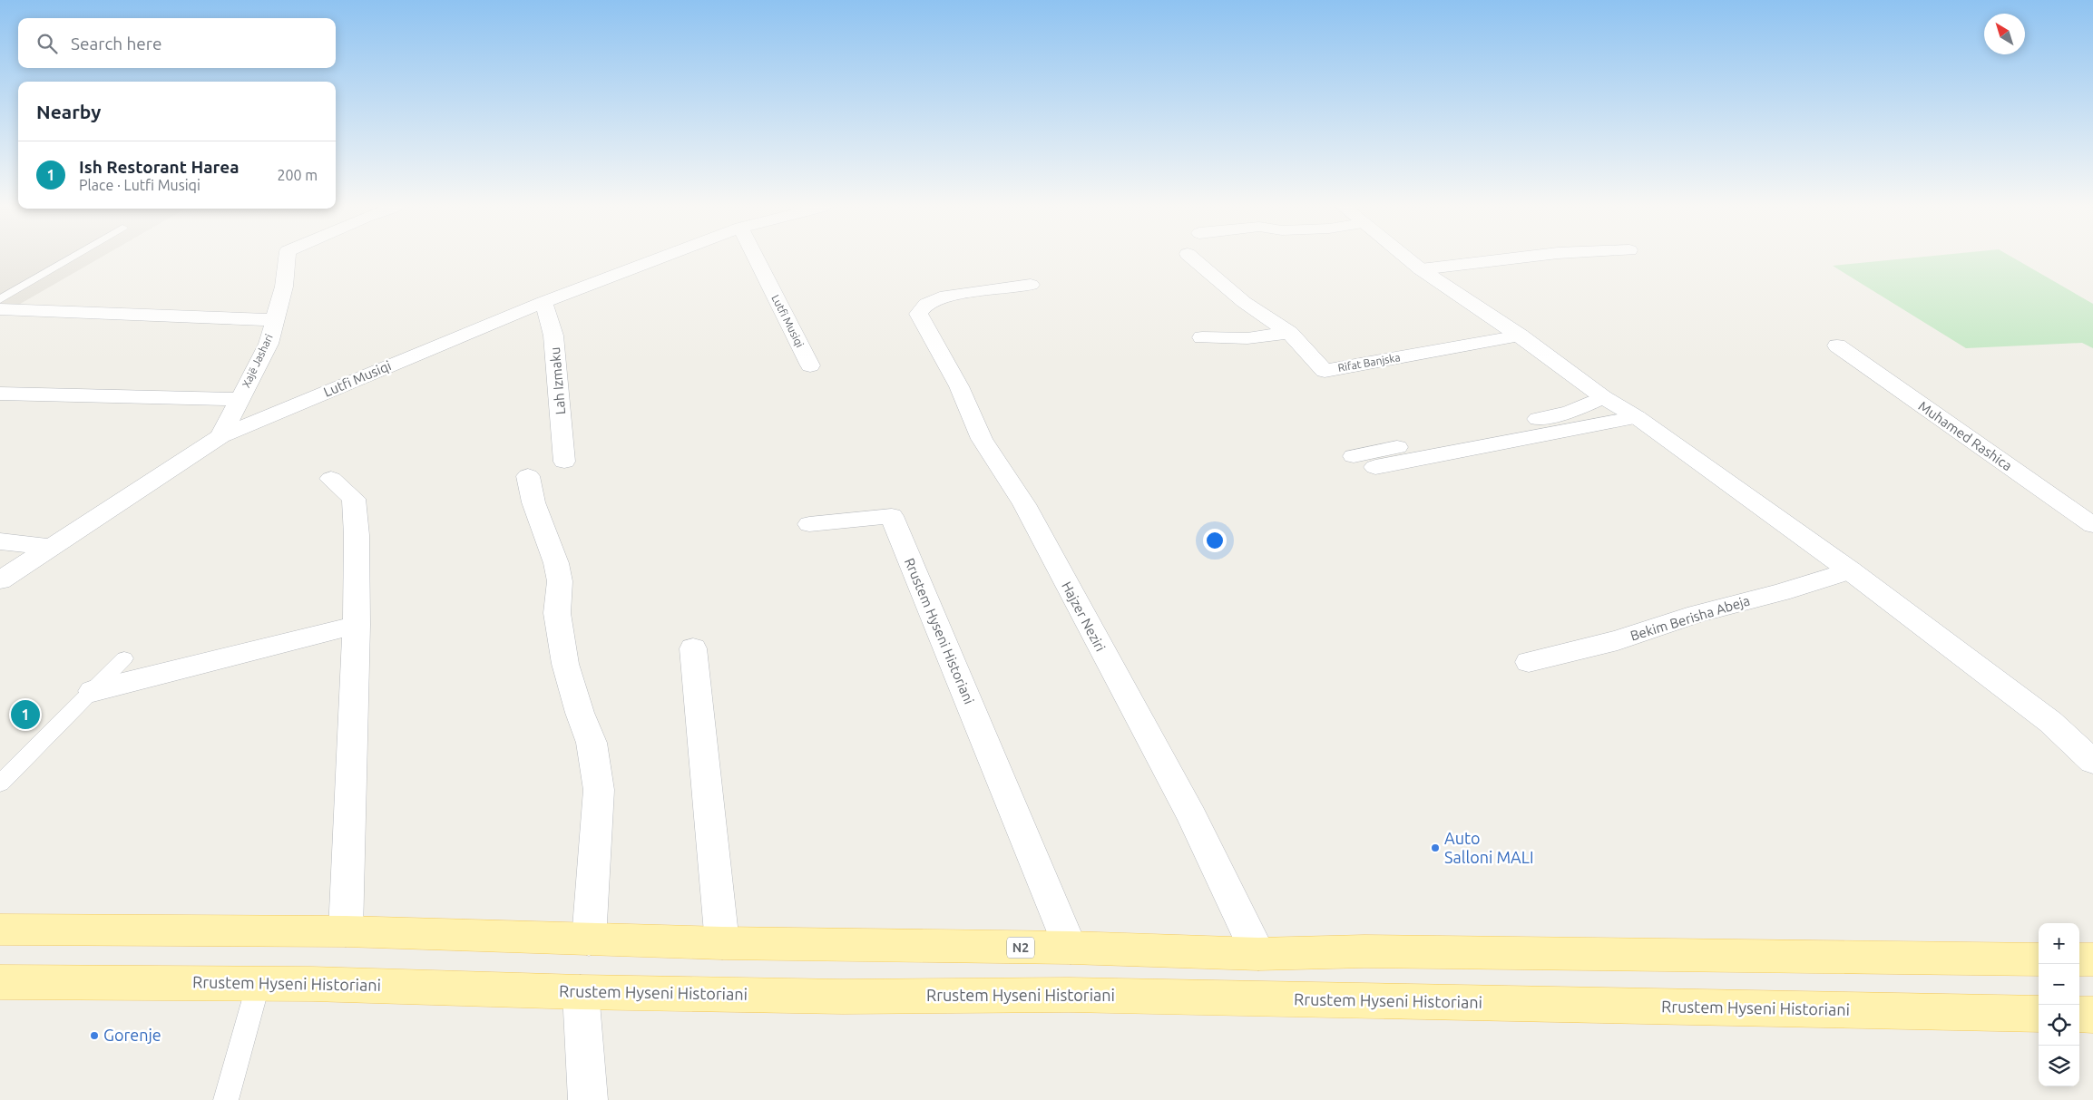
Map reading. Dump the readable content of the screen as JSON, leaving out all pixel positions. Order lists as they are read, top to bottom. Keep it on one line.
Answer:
{"streets":{"main road":["Rrustem Hyseni Historiani","N2"],"street":["Lutfi Musiqi","Xajë Jashari","Rifat Banjska","Lah Izmaku","Muhamed Rashica","Hajzer Neziri","Bekim Berisha Abeja"]},"crossings":[["Lutfi Musiqi","Xajë Jashari"],["Lutfi Musiqi","Lah Izmaku"],["Hajzer Neziri","N2"],["Rrustem Hyseni Historiani","N2"]],"places":["Auto Salloni MALI","Gorenje"],"north":"top left","page":{"search":"Search here","heading":"Nearby","list":[{"mark":"1","name":"Ish Restorant Harea","note":"Place · Lutfi Musiqi","value":"200 m"}],"pins":"1","map_buttons":["+","−"]}}
